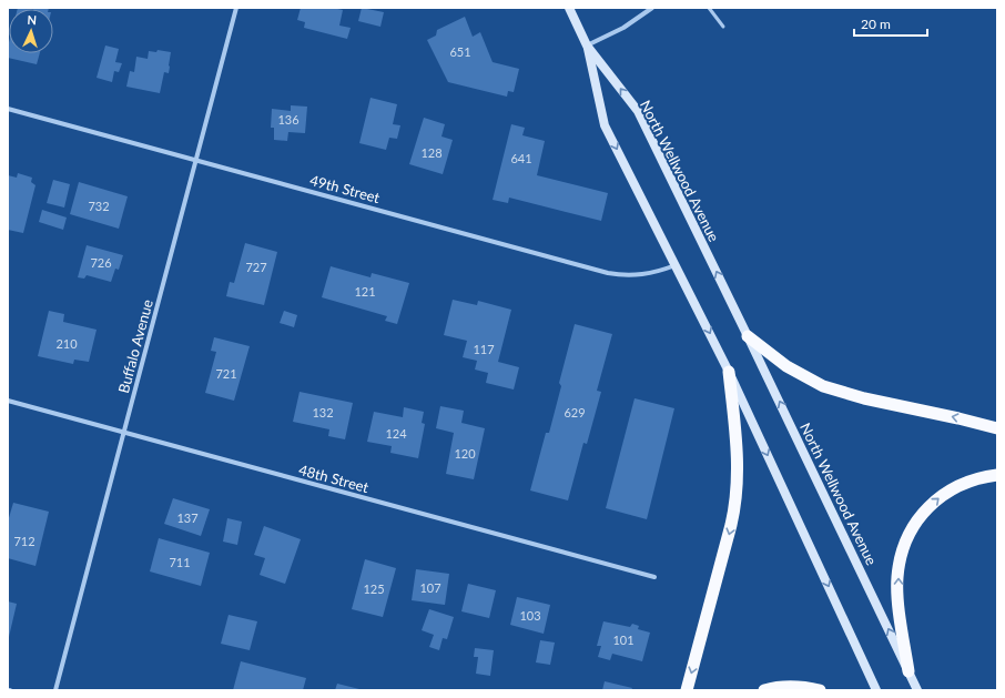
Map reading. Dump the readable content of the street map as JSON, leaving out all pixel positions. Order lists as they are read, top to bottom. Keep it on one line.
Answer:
{"streets":{"main road":["North Wellwood Avenue"],"street":["49th Street","Buffalo Avenue","48th Street"]},"crossings":[["49th Street","Buffalo Avenue"],["Buffalo Avenue","48th Street"]],"house_numbers":["651","136","128","641","732","726","727","121","210","117","721","132","629","124","120","137","712","711","107","125","103","101"],"scale_bar":"20 m","north":"top"}
